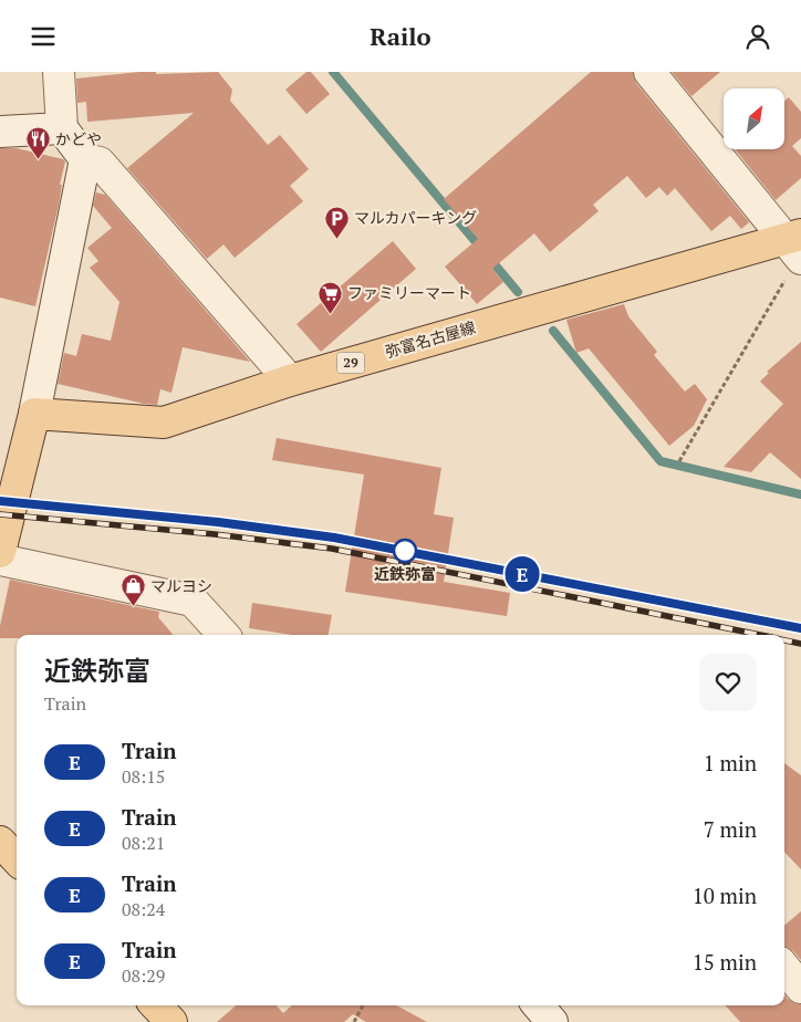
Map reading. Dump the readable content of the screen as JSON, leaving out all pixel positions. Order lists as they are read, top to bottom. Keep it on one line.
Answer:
{"streets":{"main road":["弥富名古屋線","29"]},"places":{"restaurant":["かどや"],"parking":["マルカパーキング"],"supermarket":["ファミリーマート"],"other":["近鉄弥富"],"shop":["マルヨシ"]},"north":"top right","page":{"header":"Railo","on_map":"E","heading":["近鉄弥富","Train"],"list":[{"mark":"E","name":"Train","note":"08:15","value":"1 min"},{"mark":"E","name":"Train","note":"08:21","value":"7 min"},{"mark":"E","name":"Train","note":"08:24","value":"10 min"},{"mark":"E","name":"Train","note":"08:29","value":"15 min"}]}}
